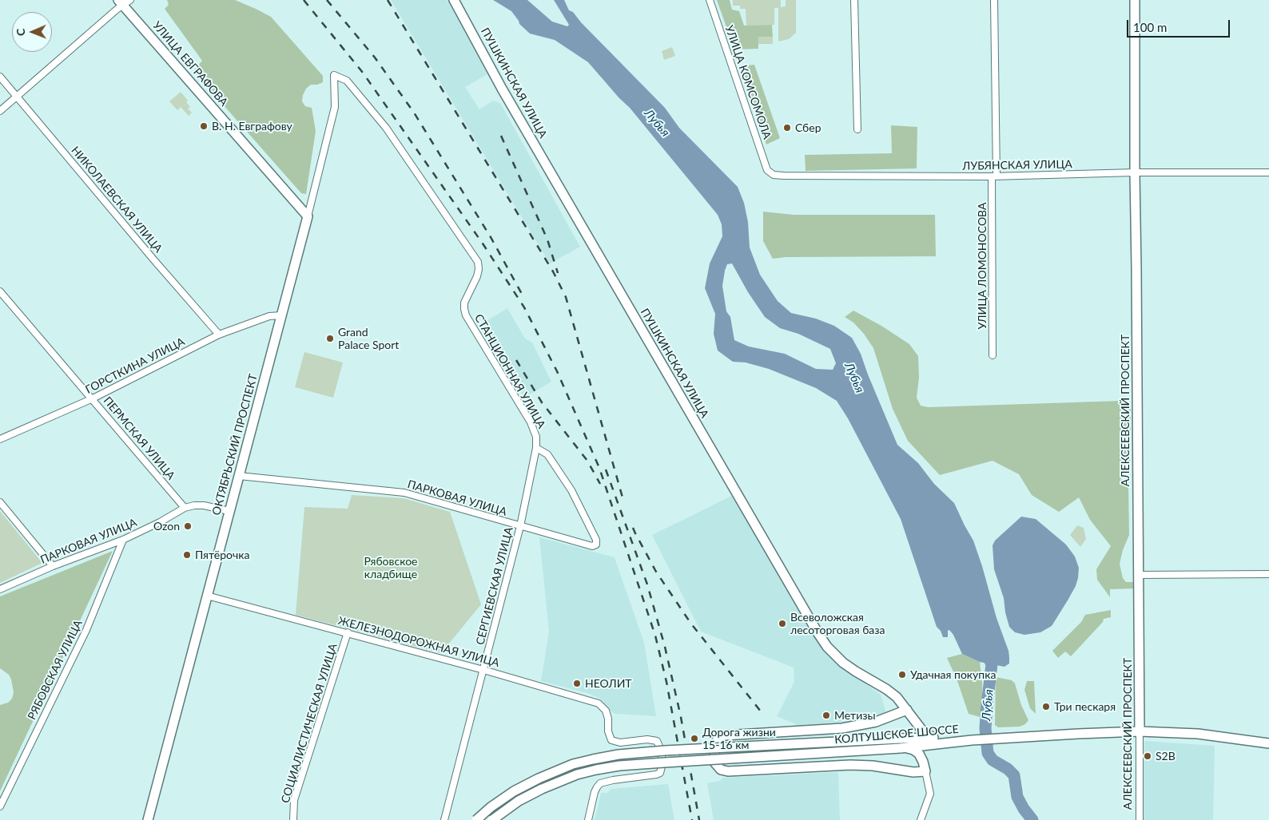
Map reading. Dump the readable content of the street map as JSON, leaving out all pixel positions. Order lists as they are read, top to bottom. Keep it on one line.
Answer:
{"streets":{"street":["УЛИЦА ЕВГРАФОВА","УЛИЦА КОМСОМОЛА","ПУШКИНСКАЯ УЛИЦА","ЛУБЯНСКАЯ УЛИЦА","НИКОЛАЕВСКАЯ УЛИЦА","УЛИЦА ЛОМОНОСОВА","ГОРСТКИНА УЛИЦА","СТАНЦИОННАЯ УЛИЦА","АЛЕКСЕЕВСКИЙ ПРОСПЕКТ","ПЕРМСКАЯ УЛИЦА","ОКТЯБРЬСКИЙ ПРОСПЕКТ","ПАРКОВАЯ УЛИЦА","СЕРГИЕВСКАЯ УЛИЦА","ЖЕЛЕЗНОДОРОЖНАЯ УЛИЦА","РЯБОВСКАЯ УЛИЦА","СОЦИАЛИСТИЧЕСКАЯ УЛИЦА","КОЛТУШСКОЕ ШОССЕ"]},"crossings":[["УЛИЦА ЕВГРАФОВА","ОКТЯБРЬСКИЙ ПРОСПЕКТ"],["УЛИЦА КОМСОМОЛА","ЛУБЯНСКАЯ УЛИЦА"],["ПУШКИНСКАЯ УЛИЦА","КОЛТУШСКОЕ ШОССЕ"],["ЛУБЯНСКАЯ УЛИЦА","УЛИЦА ЛОМОНОСОВА"],["ЛУБЯНСКАЯ УЛИЦА","АЛЕКСЕЕВСКИЙ ПРОСПЕКТ"],["НИКОЛАЕВСКАЯ УЛИЦА","ГОРСТКИНА УЛИЦА"],["ГОРСТКИНА УЛИЦА","ПЕРМСКАЯ УЛИЦА"],["ГОРСТКИНА УЛИЦА","ОКТЯБРЬСКИЙ ПРОСПЕКТ"],["СТАНЦИОННАЯ УЛИЦА","ОКТЯБРЬСКИЙ ПРОСПЕКТ"],["СТАНЦИОННАЯ УЛИЦА","ПАРКОВАЯ УЛИЦА"],["СТАНЦИОННАЯ УЛИЦА","СЕРГИЕВСКАЯ УЛИЦА"],["АЛЕКСЕЕВСКИЙ ПРОСПЕКТ","КОЛТУШСКОЕ ШОССЕ"],["ПЕРМСКАЯ УЛИЦА","ПАРКОВАЯ УЛИЦА"],["ОКТЯБРЬСКИЙ ПРОСПЕКТ","ПАРКОВАЯ УЛИЦА"],["ОКТЯБРЬСКИЙ ПРОСПЕКТ","ЖЕЛЕЗНОДОРОЖНАЯ УЛИЦА"],["ПАРКОВАЯ УЛИЦА","СЕРГИЕВСКАЯ УЛИЦА"],["ПАРКОВАЯ УЛИЦА","РЯБОВСКАЯ УЛИЦА"],["СЕРГИЕВСКАЯ УЛИЦА","ЖЕЛЕЗНОДОРОЖНАЯ УЛИЦА"],["ЖЕЛЕЗНОДОРОЖНАЯ УЛИЦА","СОЦИАЛИСТИЧЕСКАЯ УЛИЦА"]],"water":["Лубья"],"parks":["Рябовское кладбище"],"places":["В. Н. Евграфову","Сбер","Grand Palace Sport","Ozon","Пятёрочка","Всеволожская лесоторговая база","Удачная покупка","НЕОЛИТ","Три пескаря","Метизы","Дорога жизни 15-16 км","S2B"],"scale_bar":"100 m","north":"left"}
